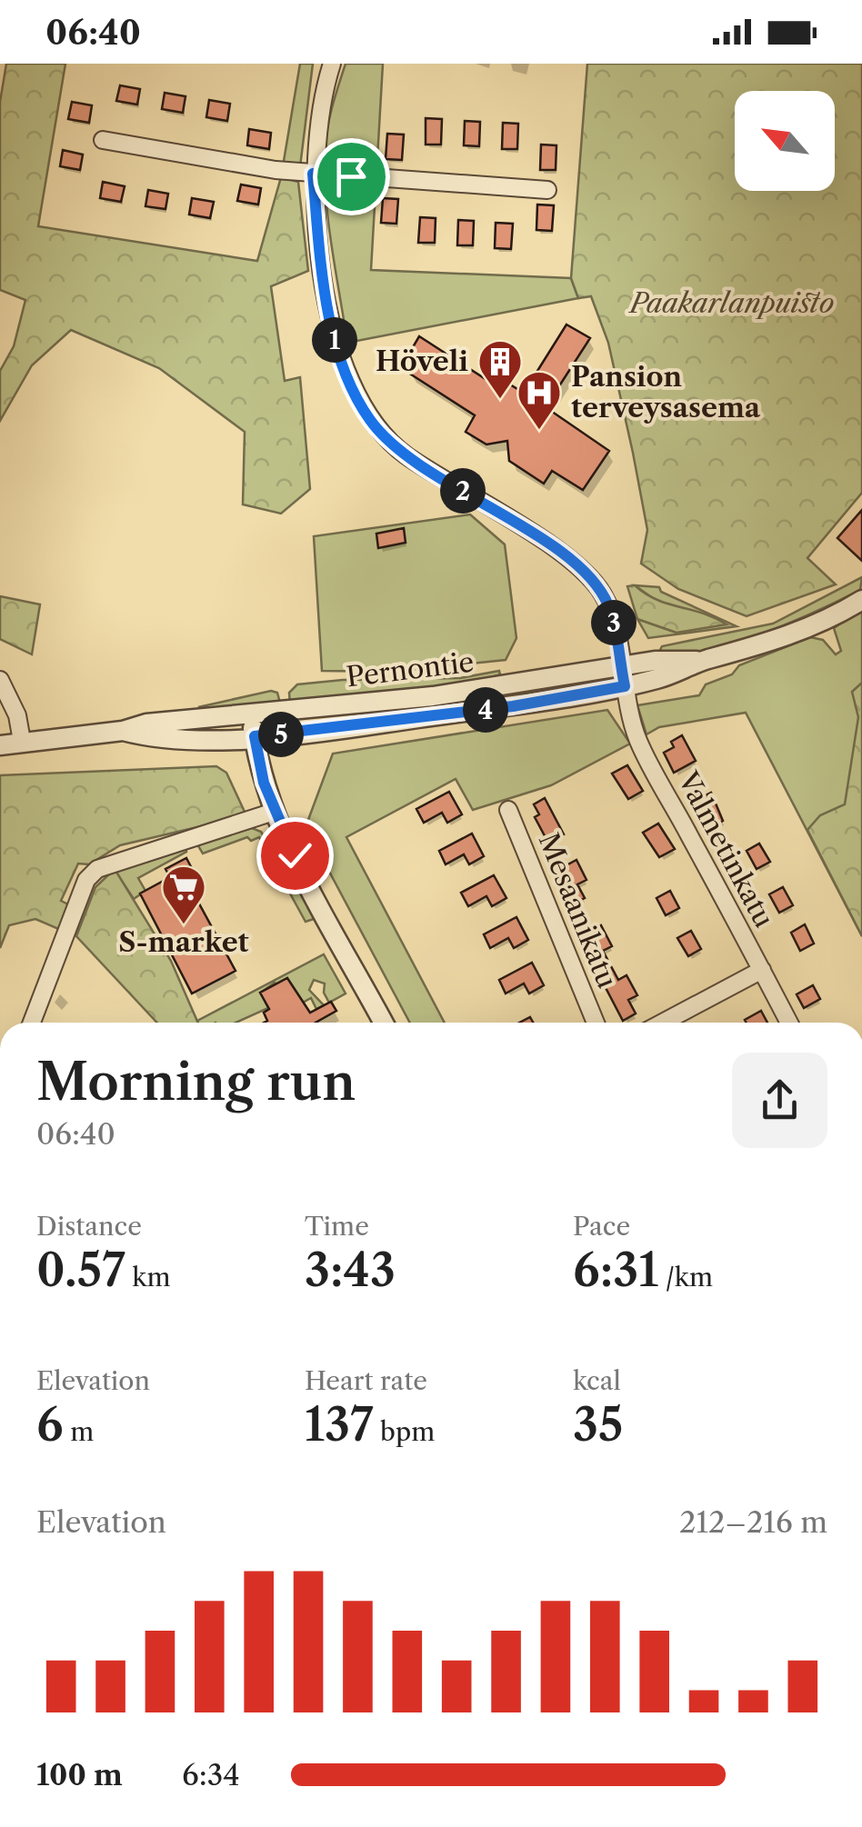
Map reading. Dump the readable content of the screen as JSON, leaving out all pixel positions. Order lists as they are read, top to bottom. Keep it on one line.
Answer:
{"streets":{"street":["Pernontie","Valmetinkatu","Mesaanikatu"]},"crossings":[["Pernontie","Valmetinkatu"]],"parks":["Paakarlanpuisto"],"places":{"building":["Höveli"],"hospital":["Pansion terveysasema"],"supermarket":["S-market"]},"north":"top left","page":{"status":"06:40","pins":["1","2","3","4","5"],"heading":["Morning run","06:40"],"stats":[["Distance","0.57 km"],["Time","3:43"],["Pace","6:31 /km"],["Elevation","6 m"],["Heart rate","137 bpm"],["kcal","35"]],"chart":["Elevation","212–216 m"],"list":[{"name":"100 m","note":"6:34"}]}}
